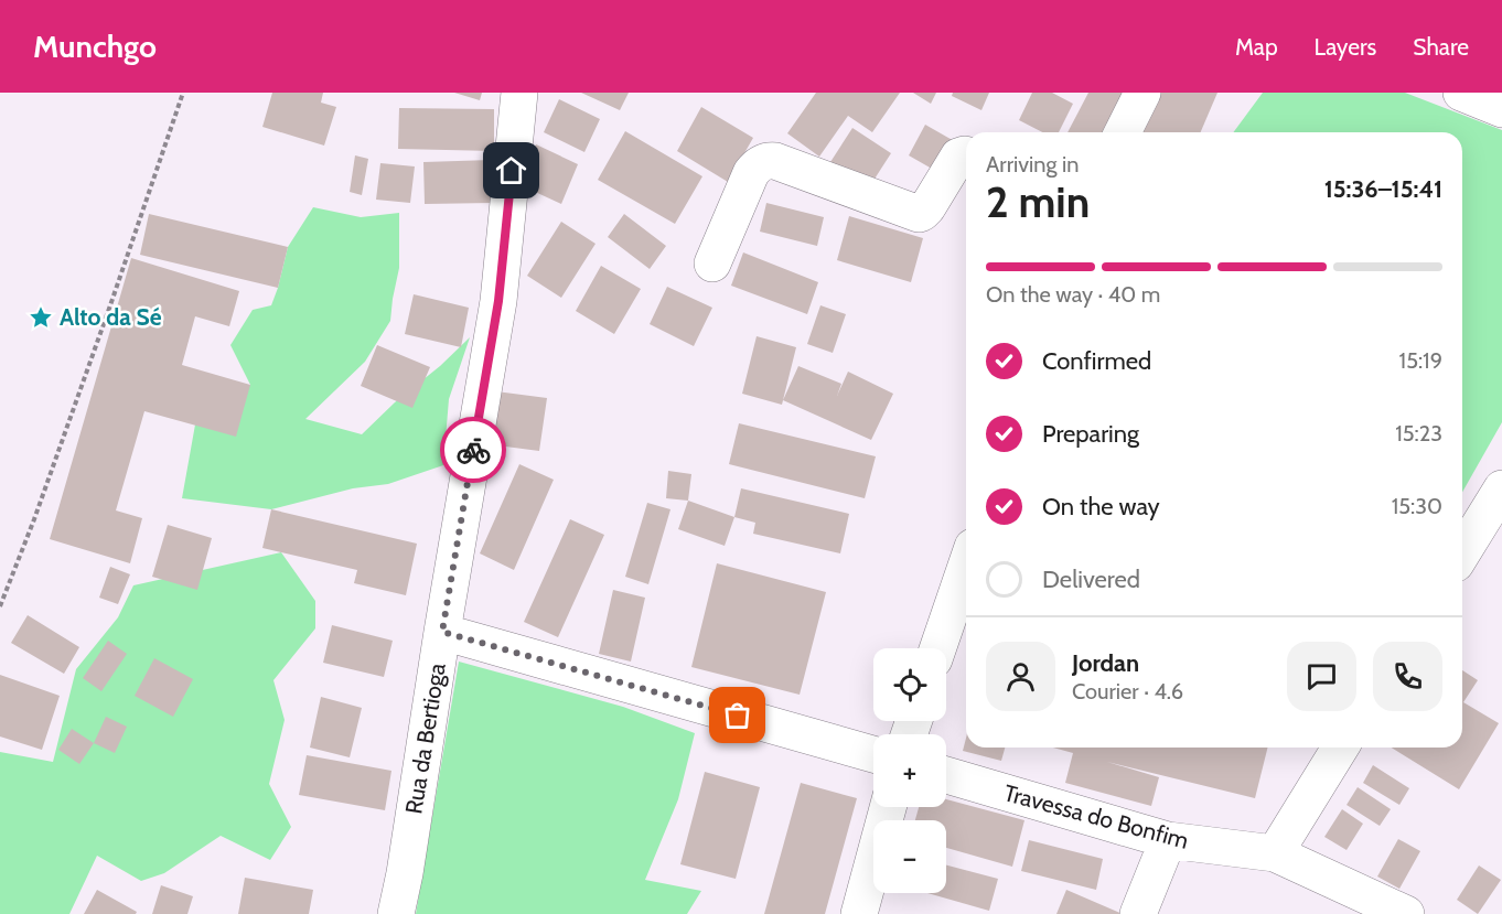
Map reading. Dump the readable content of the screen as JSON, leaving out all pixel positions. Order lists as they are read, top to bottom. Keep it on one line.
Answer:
{"streets":{"street":["Rua da Bertioga","Travessa do Bonfim"]},"places":{"place":["Alto da Sé"]},"page":{"header":"Munchgo","nav":["Map","Layers","Share"],"heading":["2 min","Arriving in","15:36–15:41"],"panel":["Jordan","Courier · 4.6"],"bar":"On the way · 40 m","list":[["Confirmed","15:19"],["Preparing","15:23"],["On the way","15:30"],"Delivered"],"map_buttons":["+","−"]}}
